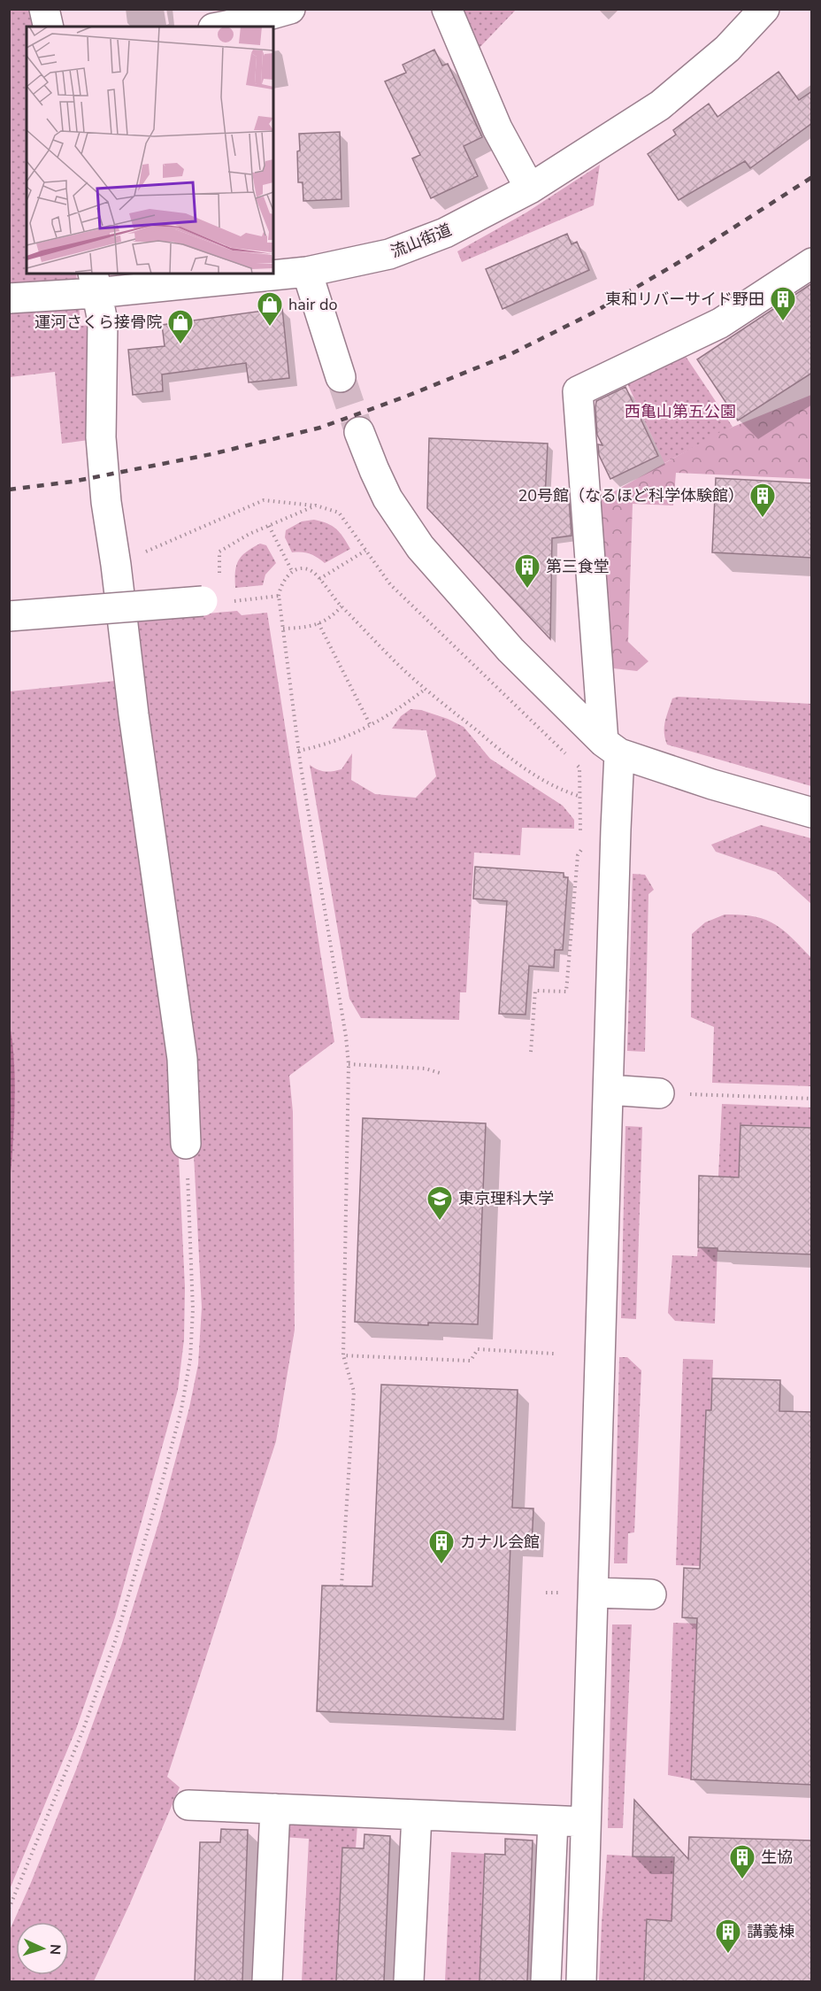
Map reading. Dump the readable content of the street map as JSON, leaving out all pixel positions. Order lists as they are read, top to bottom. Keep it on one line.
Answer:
{"streets":{"street":["流山街道"]},"parks":["西亀山第五公園"],"places":{"building":["東和リバーサイド野田","20号館（なるほど科学体験館）","第三食堂","カナル会館","生協","講義棟"],"shop":["hair do","運河さくら接骨院"],"school or university":["東京理科大学"]},"north":"right"}
